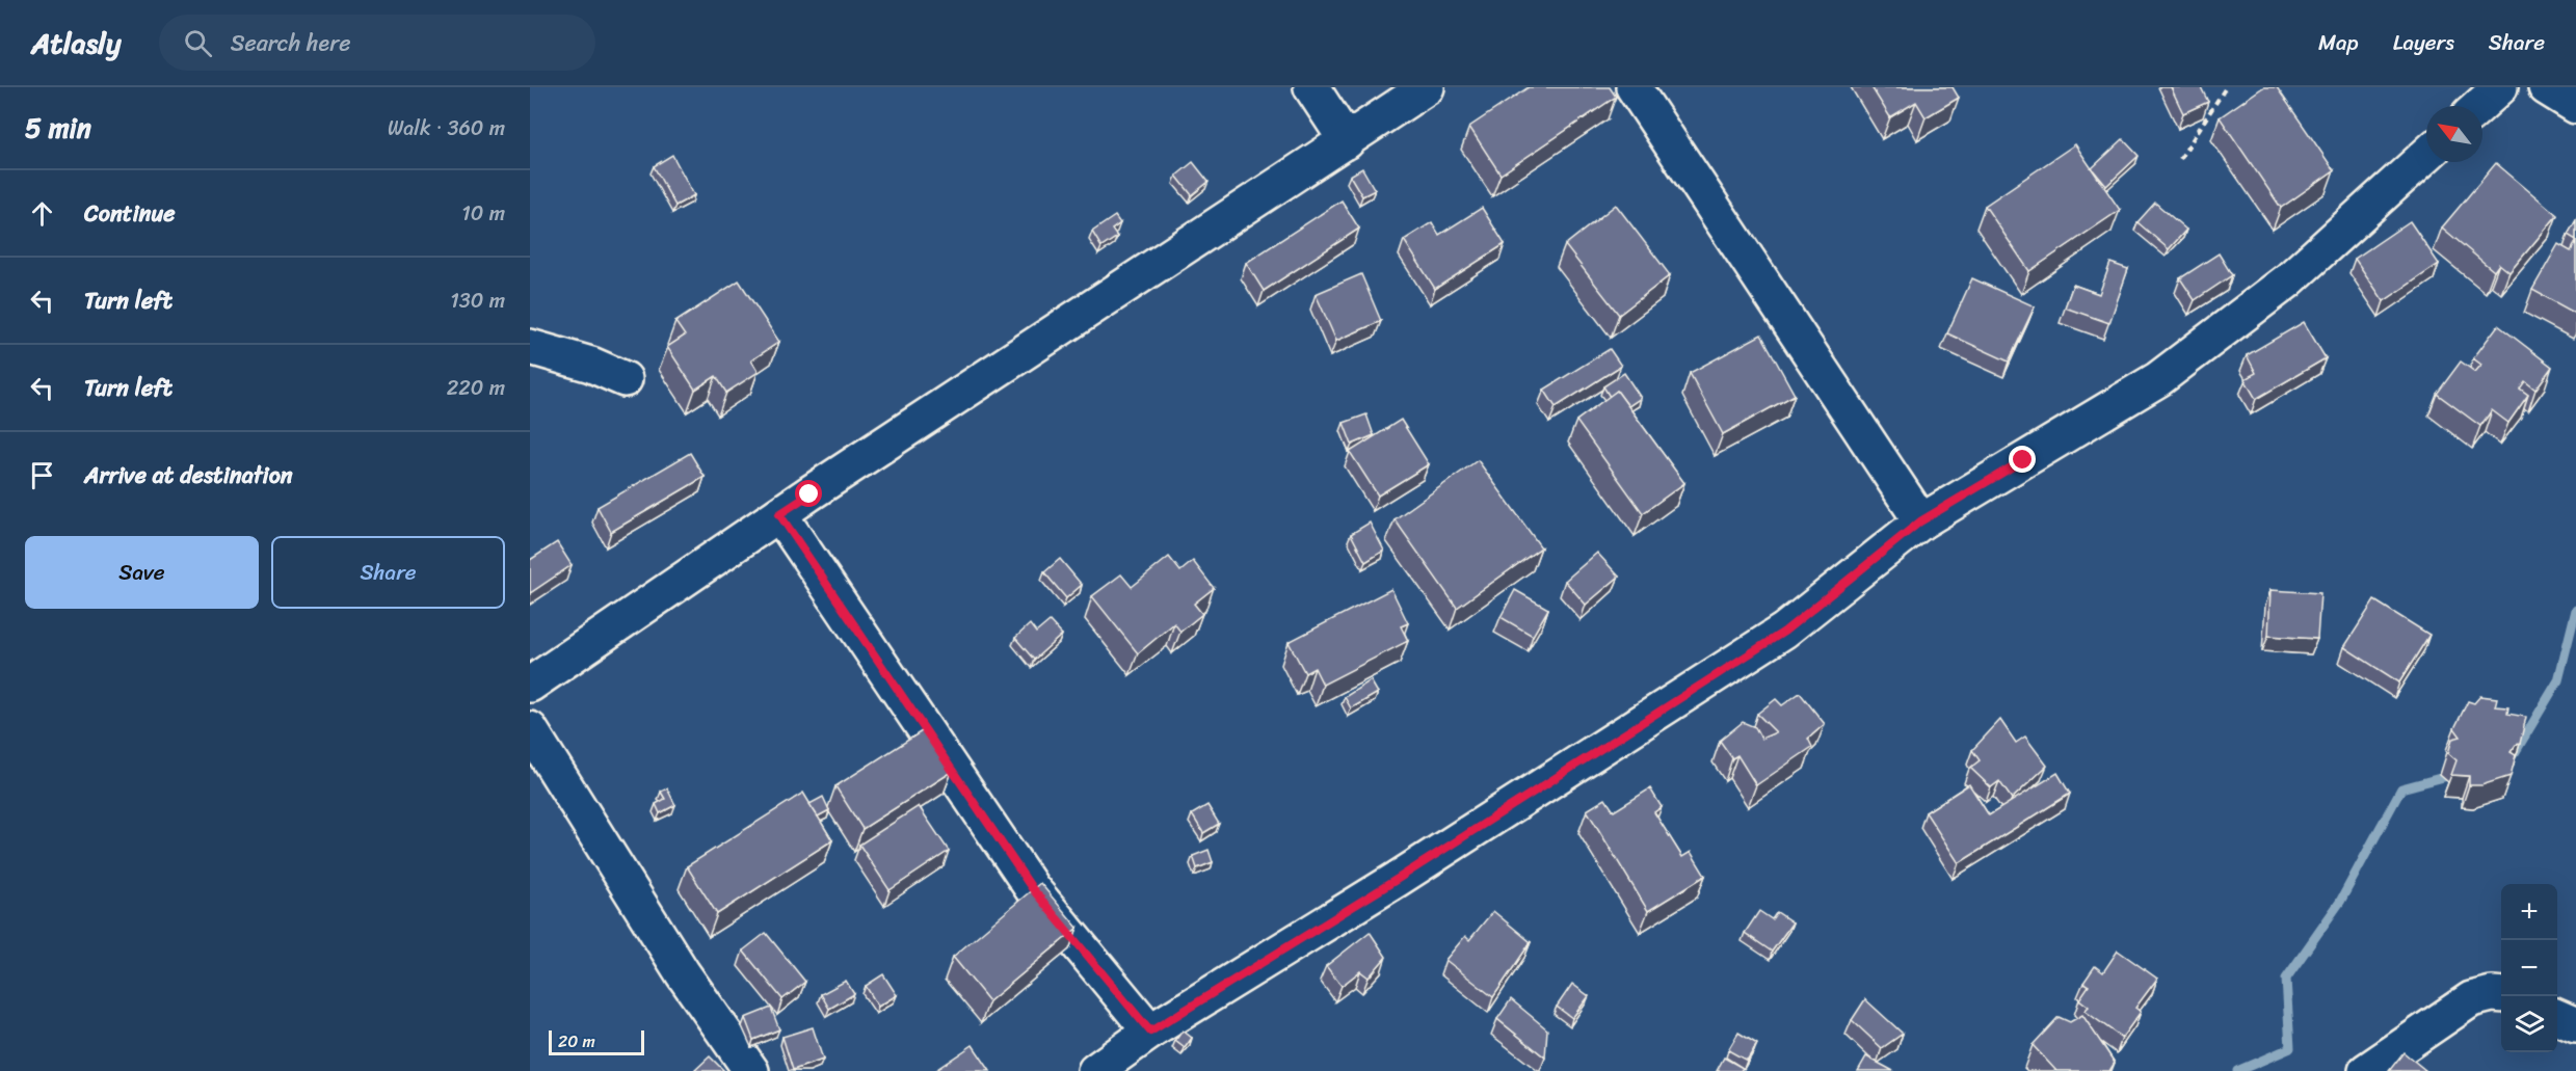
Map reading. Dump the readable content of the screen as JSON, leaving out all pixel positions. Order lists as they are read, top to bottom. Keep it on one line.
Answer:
{"scale_bar":"20 m","north":"top left","page":{"header":"Atlasly","search":"Search here","nav":["Map","Layers","Share"],"heading":["5 min","Walk · 360 m"],"list":[["Continue","10 m"],["Turn left","130 m"],["Turn left","220 m"],"Arrive at destination"],"buttons":["Save","Share"],"map_buttons":["+","−"],"scale":"20 m"}}
